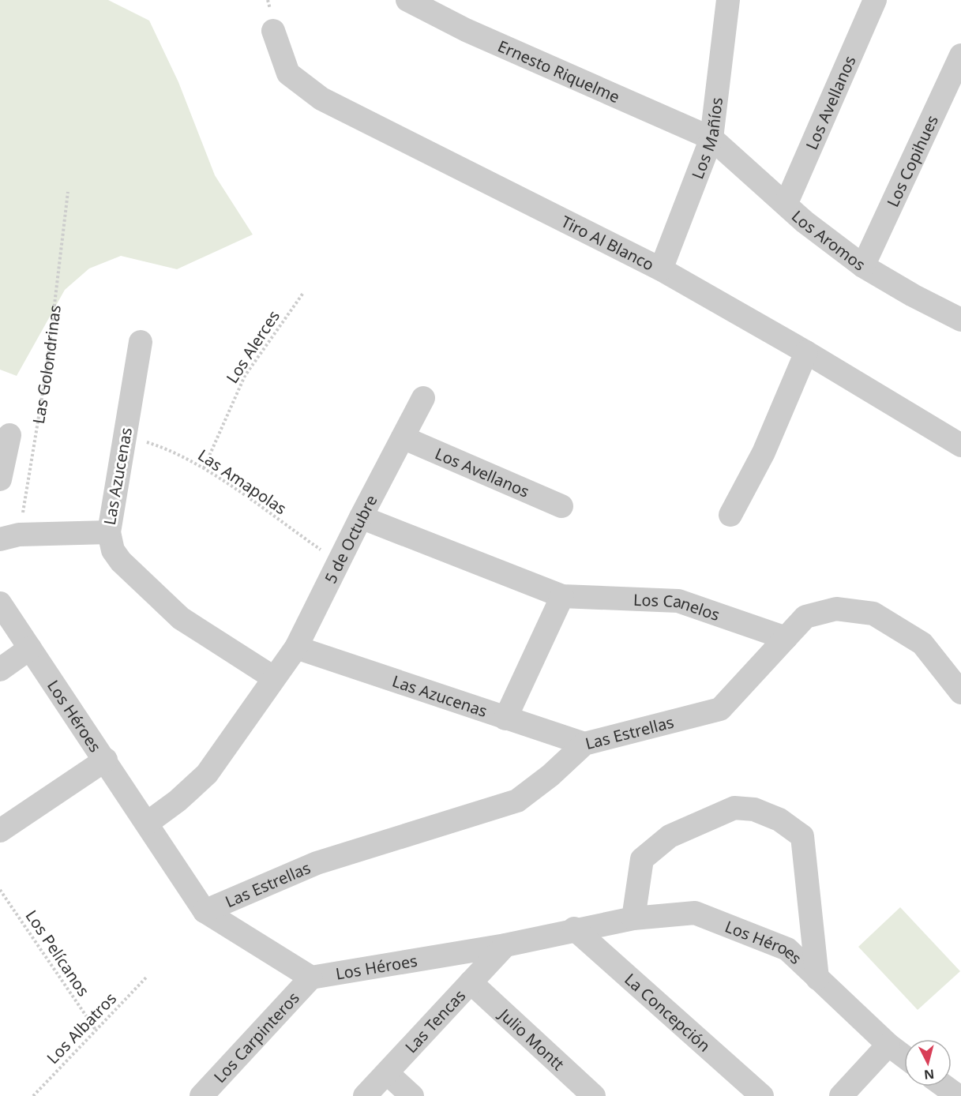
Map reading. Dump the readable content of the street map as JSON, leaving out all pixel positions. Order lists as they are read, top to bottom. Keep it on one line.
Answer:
{"streets":{"street":["Ernesto Riquelme","Los Avellanos","Los Mañíos","Los Copihues","Los Aromos","Tiro Al Blanco","Las Azucenas","5 de Octubre","Los Canelos","Los Héroes","Las Estrellas","La Concepción","Las Tencas","Los Carpinteros","Julio Montt"],"path":["Los Alerces","Las Golondrinas","Las Amapolas","Los Pelícanos","Los Albatros"]},"crossings":[["Ernesto Riquelme","Los Mañíos"],["Ernesto Riquelme","Los Aromos"],["Los Avellanos","Los Aromos"],["Los Avellanos","5 de Octubre"],["Los Mañíos","Los Aromos"],["Los Mañíos","Tiro Al Blanco"],["Los Copihues","Los Aromos"],["Los Alerces","Las Amapolas"],["Las Golondrinas","Las Azucenas"],["Las Azucenas","Las Amapolas"],["Las Azucenas","5 de Octubre"],["Las Azucenas","Las Estrellas"],["Las Amapolas","5 de Octubre"],["5 de Octubre","Los Canelos"],["5 de Octubre","Los Héroes"],["Los Canelos","Las Estrellas"],["Los Héroes","Las Estrellas"],["Los Héroes","La Concepción"],["Los Héroes","Las Tencas"],["Los Héroes","Los Carpinteros"],["Los Pelícanos","Los Albatros"],["Las Tencas","Julio Montt"]],"north":"bottom"}
